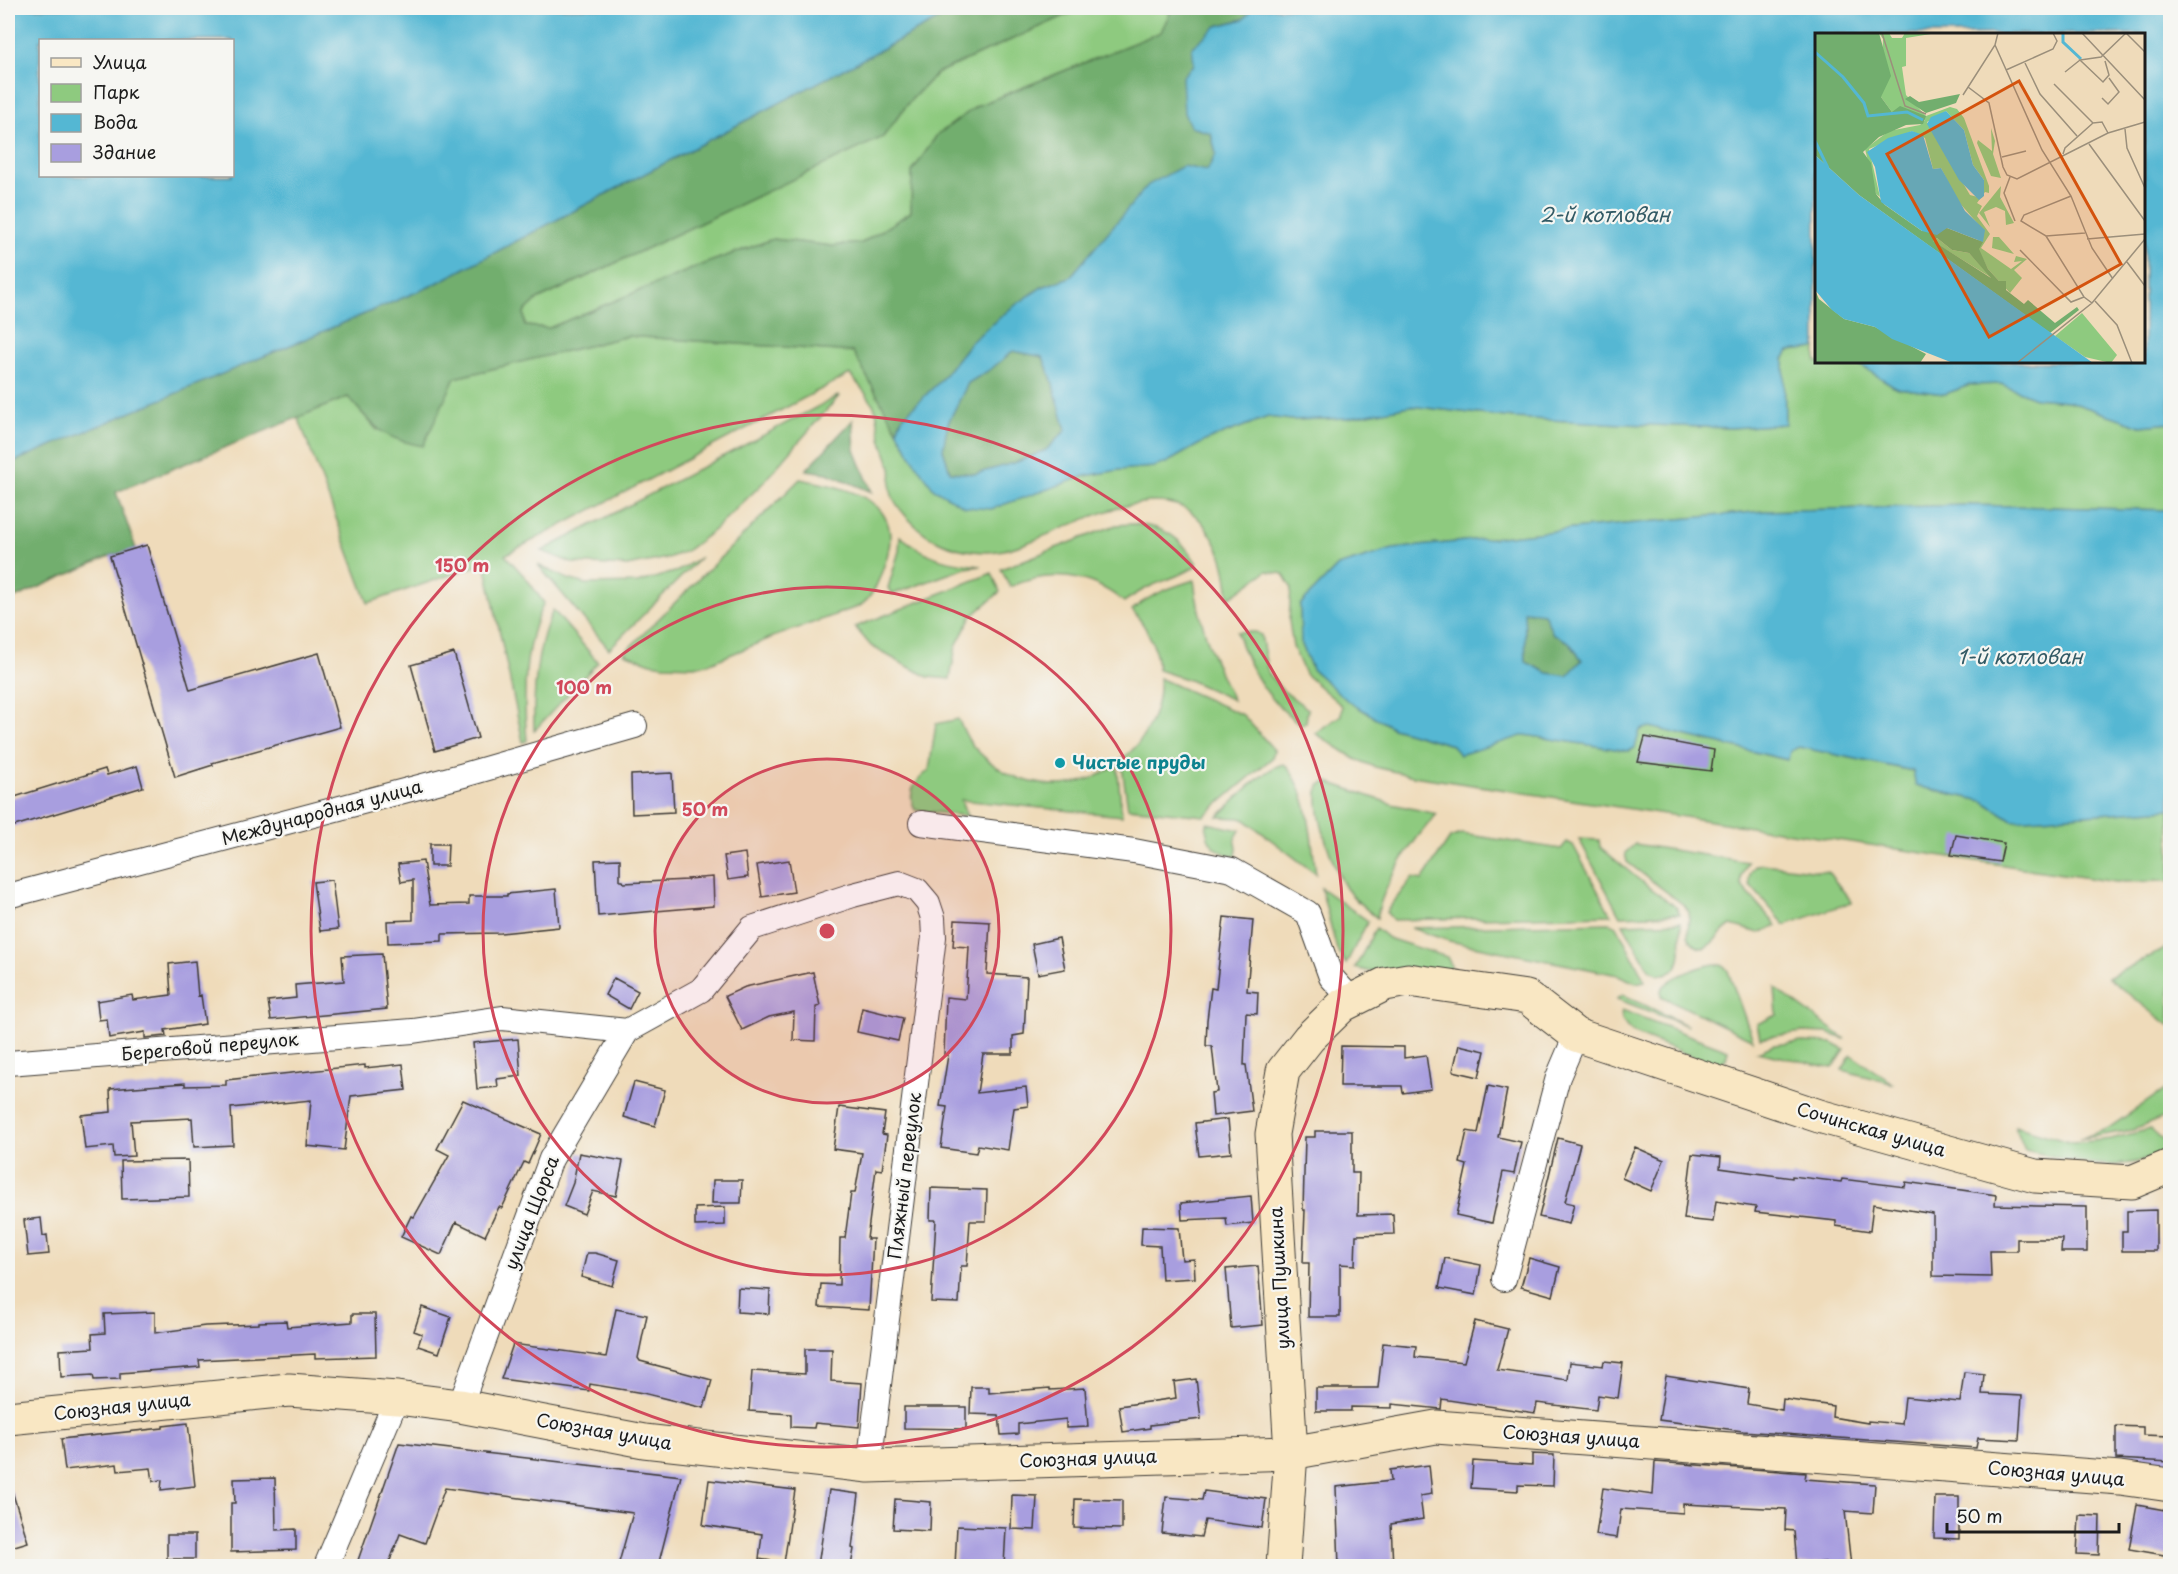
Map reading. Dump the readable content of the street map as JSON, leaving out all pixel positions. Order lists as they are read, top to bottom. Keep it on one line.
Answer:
{"streets":{"street":["Международная улица","Береговой переулок","Сочинская улица","Пляжный переулок","улица Щорса","улица Пушкина","Союзная улица"]},"crossings":[["Береговой переулок","улица Щорса"],["Сочинская улица","улица Пушкина"],["Пляжный переулок","улица Щорса"],["Пляжный переулок","Союзная улица"],["улица Щорса","Союзная улица"],["улица Пушкина","Союзная улица"]],"water":["2-й котлован","1-й котлован"],"places":["Чистые пруды"],"legend":["Улица","Парк","Вода","Здание"],"scale_bar":"50 m","rings":["150 m","100 m","50 m"]}
